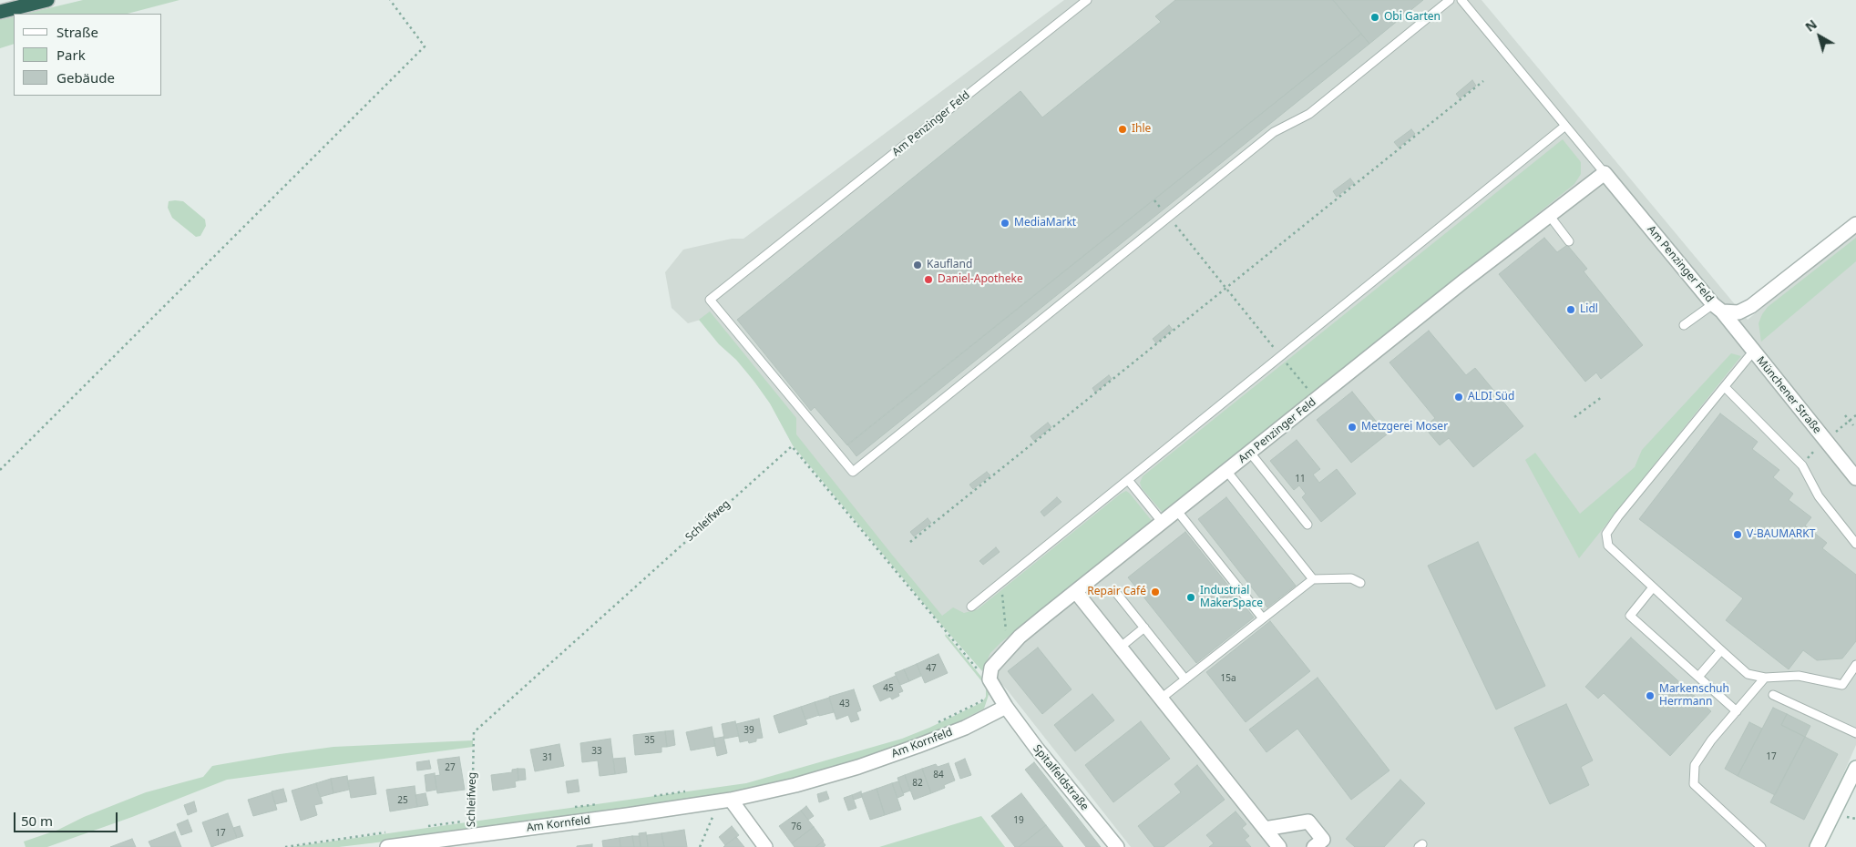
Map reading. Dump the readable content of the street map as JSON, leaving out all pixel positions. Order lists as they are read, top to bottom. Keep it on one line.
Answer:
{"streets":{"street":["Am Penzinger Feld","Münchener Straße","Am Kornfeld","Spitalfeldstraße"],"path":["Schleifweg"]},"crossings":[["Am Penzinger Feld","Münchener Straße"],["Am Penzinger Feld","Schleifweg"],["Schleifweg","Am Kornfeld"],["Am Kornfeld","Spitalfeldstraße"]],"places":["Obi Garten","Ihle","MediaMarkt","Kaufland","Daniel-Apotheke","Lidl","ALDI Süd","Metzgerei Moser","V-BAUMARKT","Repair Café","Industrial MakerSpace","Markenschuh Herrmann"],"house_numbers":["11","47","15a","45","43","39","35","33","17","31","27","84","82","25","19","76","17"],"legend":["Straße","Park","Gebäude"],"scale_bar":"50 m","north":"top left"}
